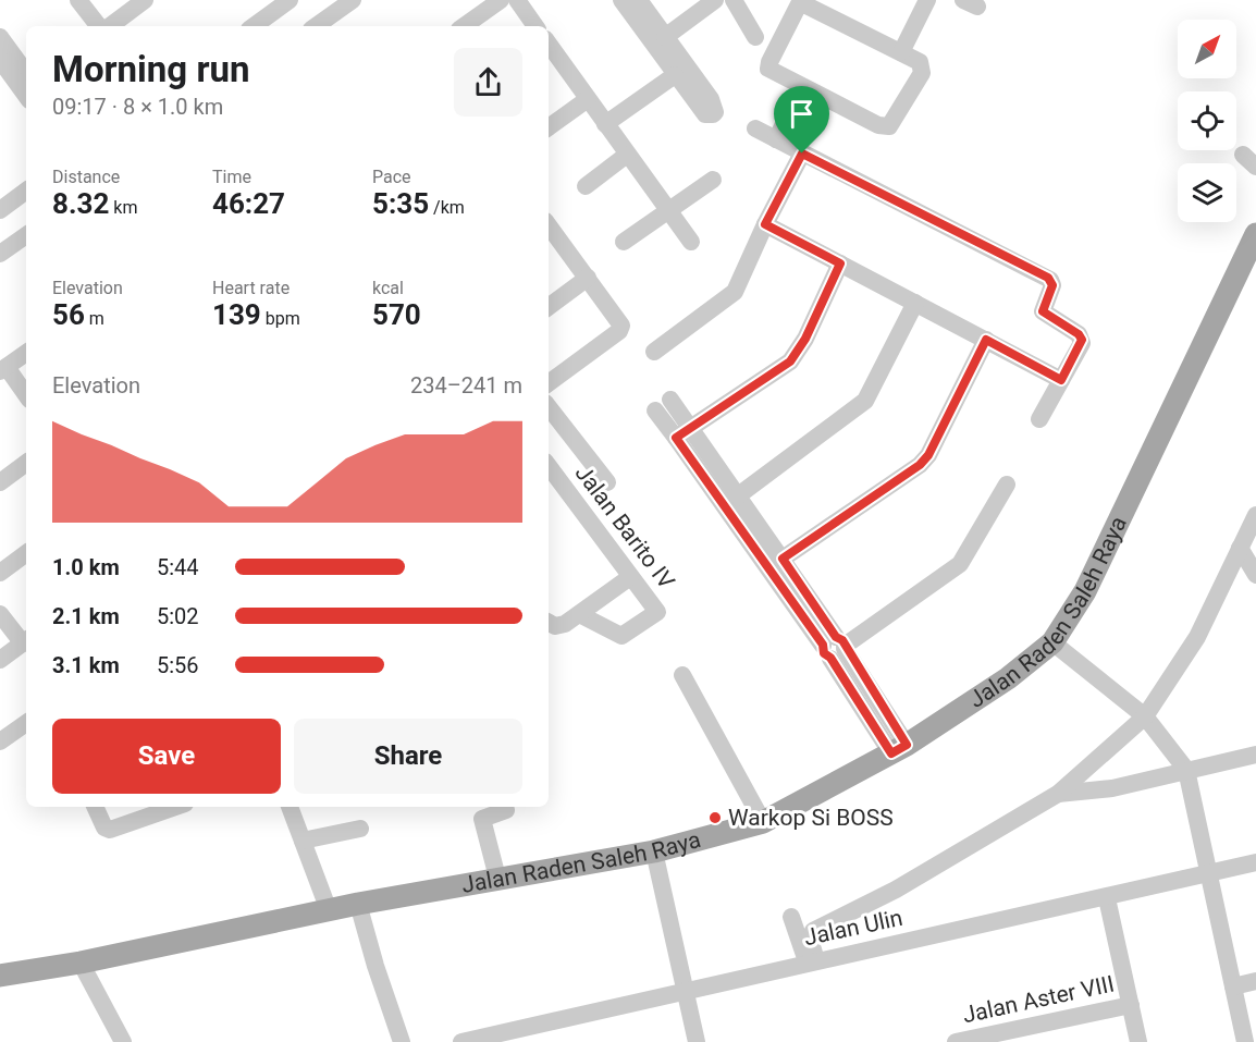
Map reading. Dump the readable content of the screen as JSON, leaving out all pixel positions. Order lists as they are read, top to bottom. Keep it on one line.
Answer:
{"streets":{"main road":["Jalan Raden Saleh Raya"],"street":["Jalan Barito IV","Jalan Ulin","Jalan Aster VIII"]},"places":["Warkop Si BOSS"],"north":"top right","page":{"heading":["Morning run","09:17 · 8 × 1.0 km"],"stats":[["Distance","8.32 km"],["Time","46:27"],["Pace","5:35 /km"],["Elevation","56 m"],["Heart rate","139 bpm"],["kcal","570"]],"chart":["Elevation","234–241 m"],"list":[{"name":"1.0 km","note":"5:44"},{"name":"2.1 km","note":"5:02"},{"name":"3.1 km","note":"5:56"}],"buttons":["Save","Share"]}}
